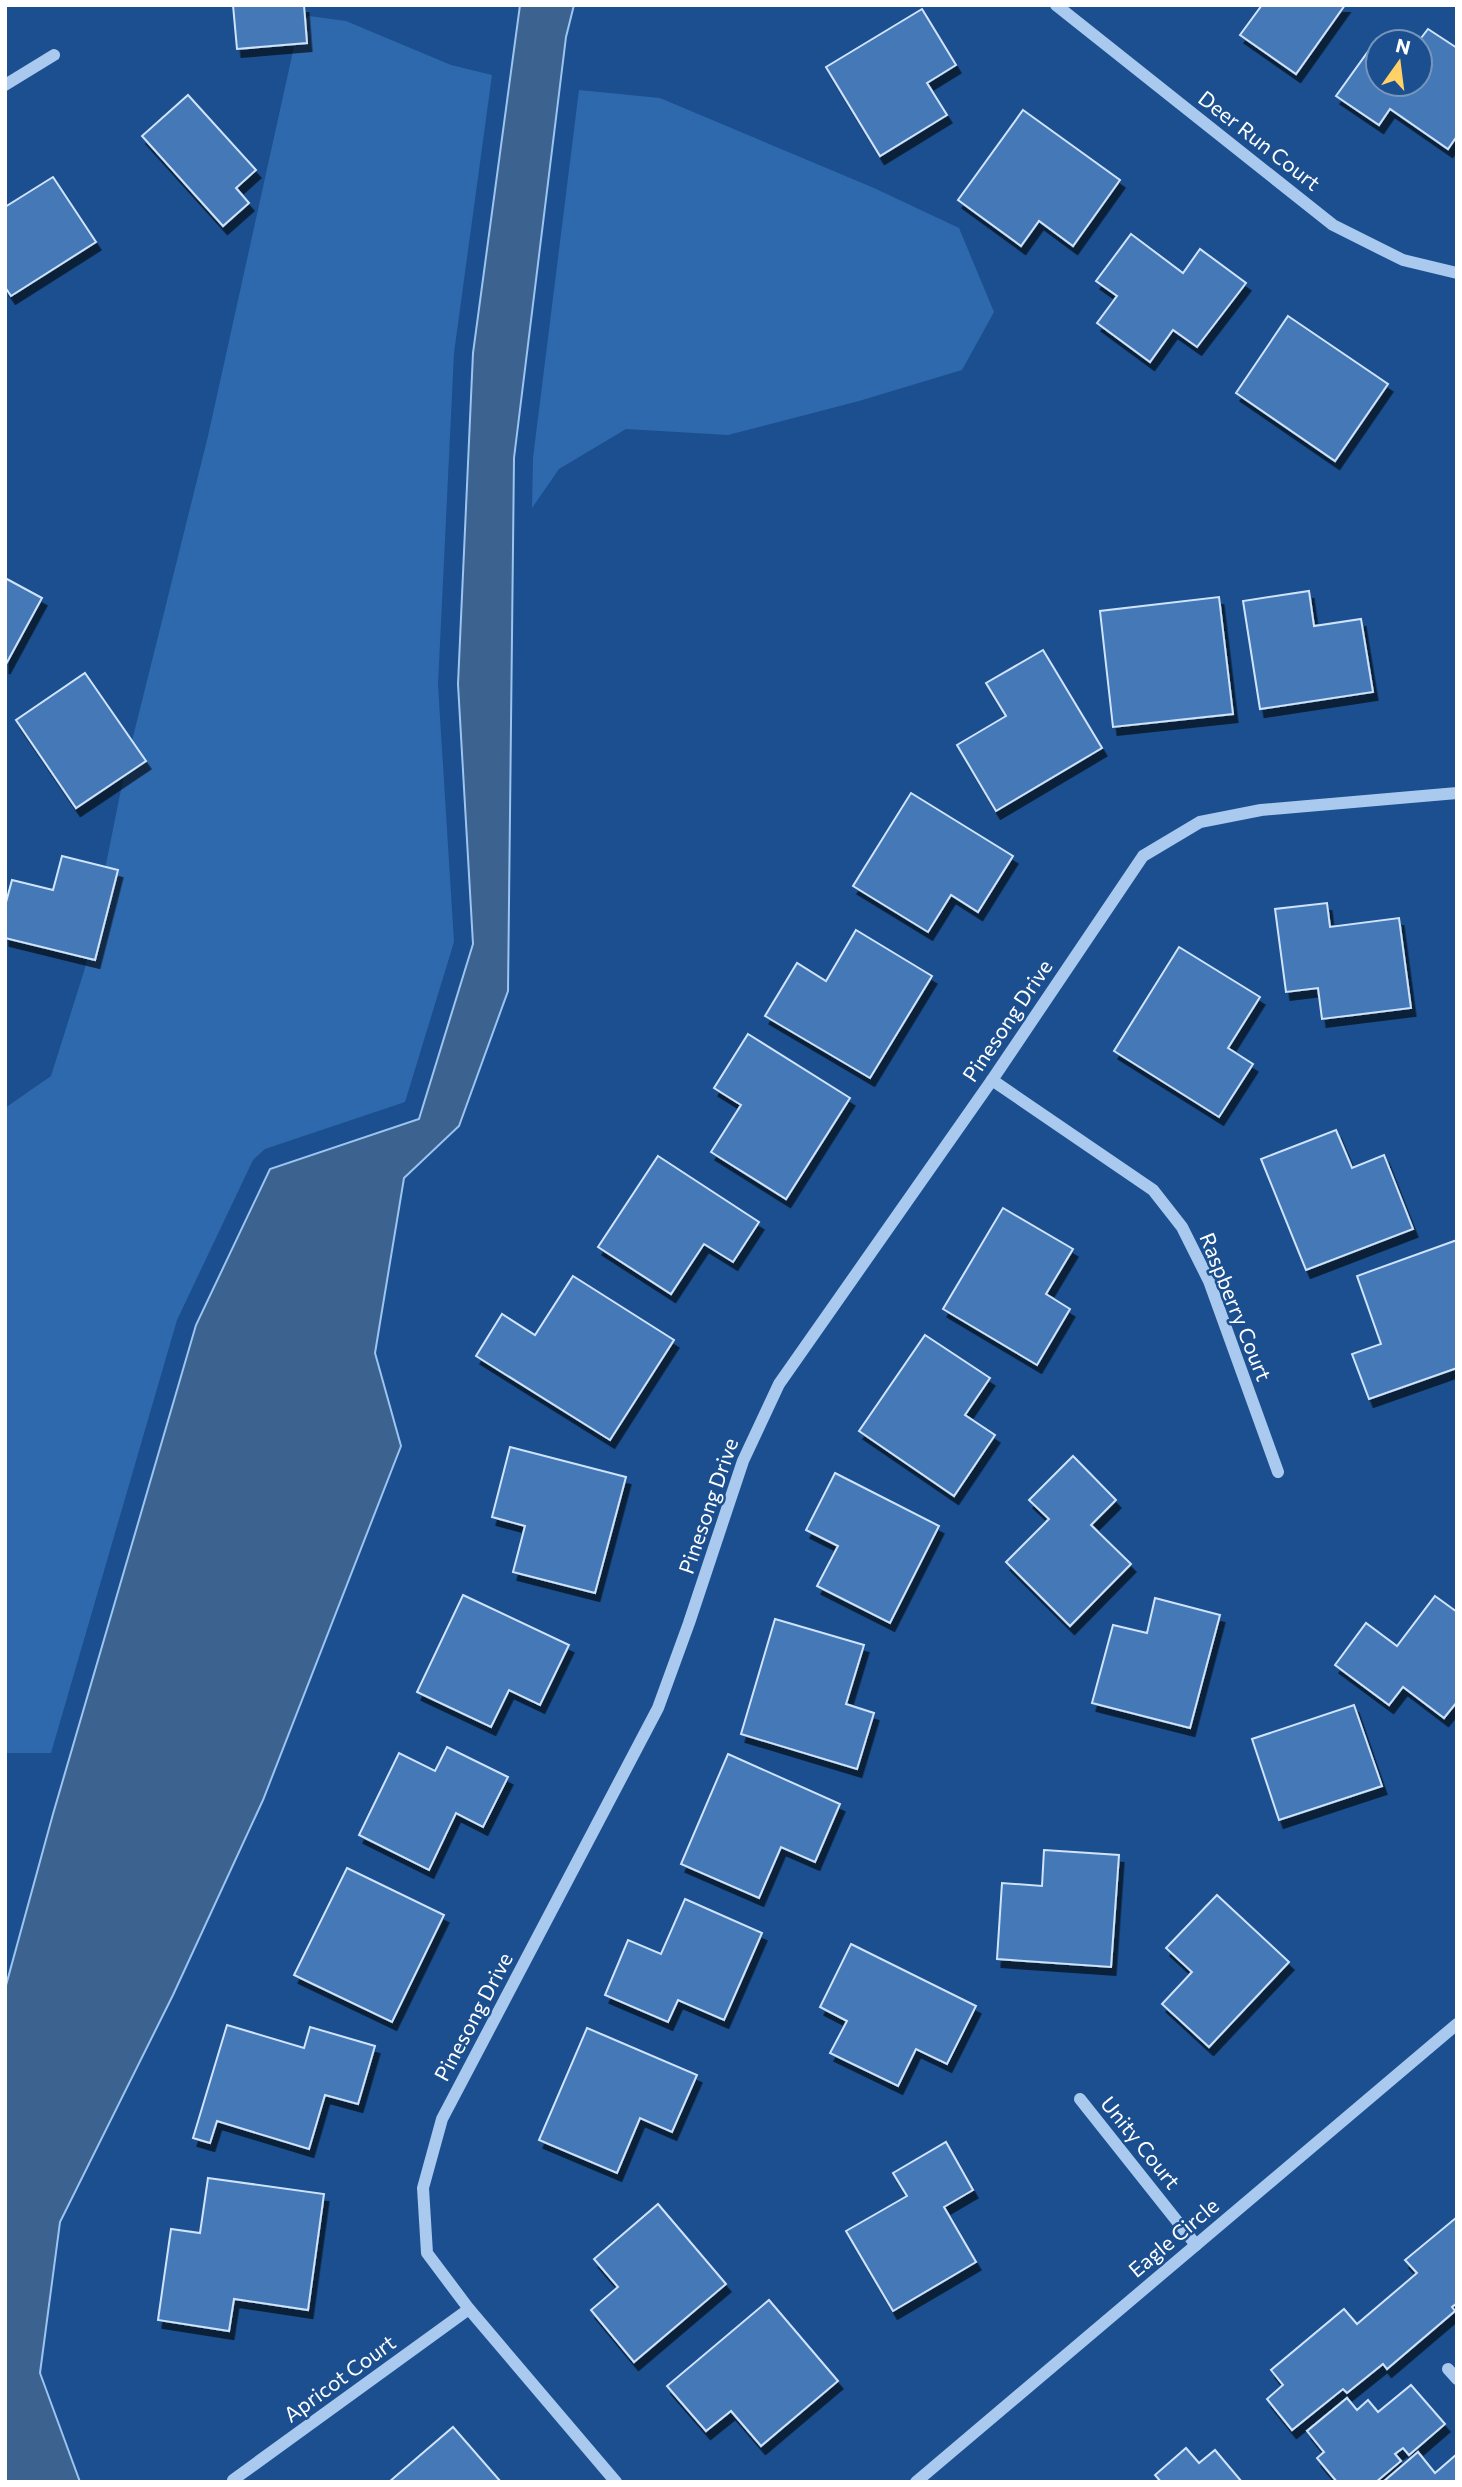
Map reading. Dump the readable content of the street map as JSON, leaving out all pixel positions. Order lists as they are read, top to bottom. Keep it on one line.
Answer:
{"streets":{"street":["Deer Run Court","Pinesong Drive","Raspberry Court","Unity Court","Eagle Circle","Apricot Court"]},"crossings":[["Pinesong Drive","Raspberry Court"],["Pinesong Drive","Apricot Court"],["Unity Court","Eagle Circle"]],"north":"top"}
